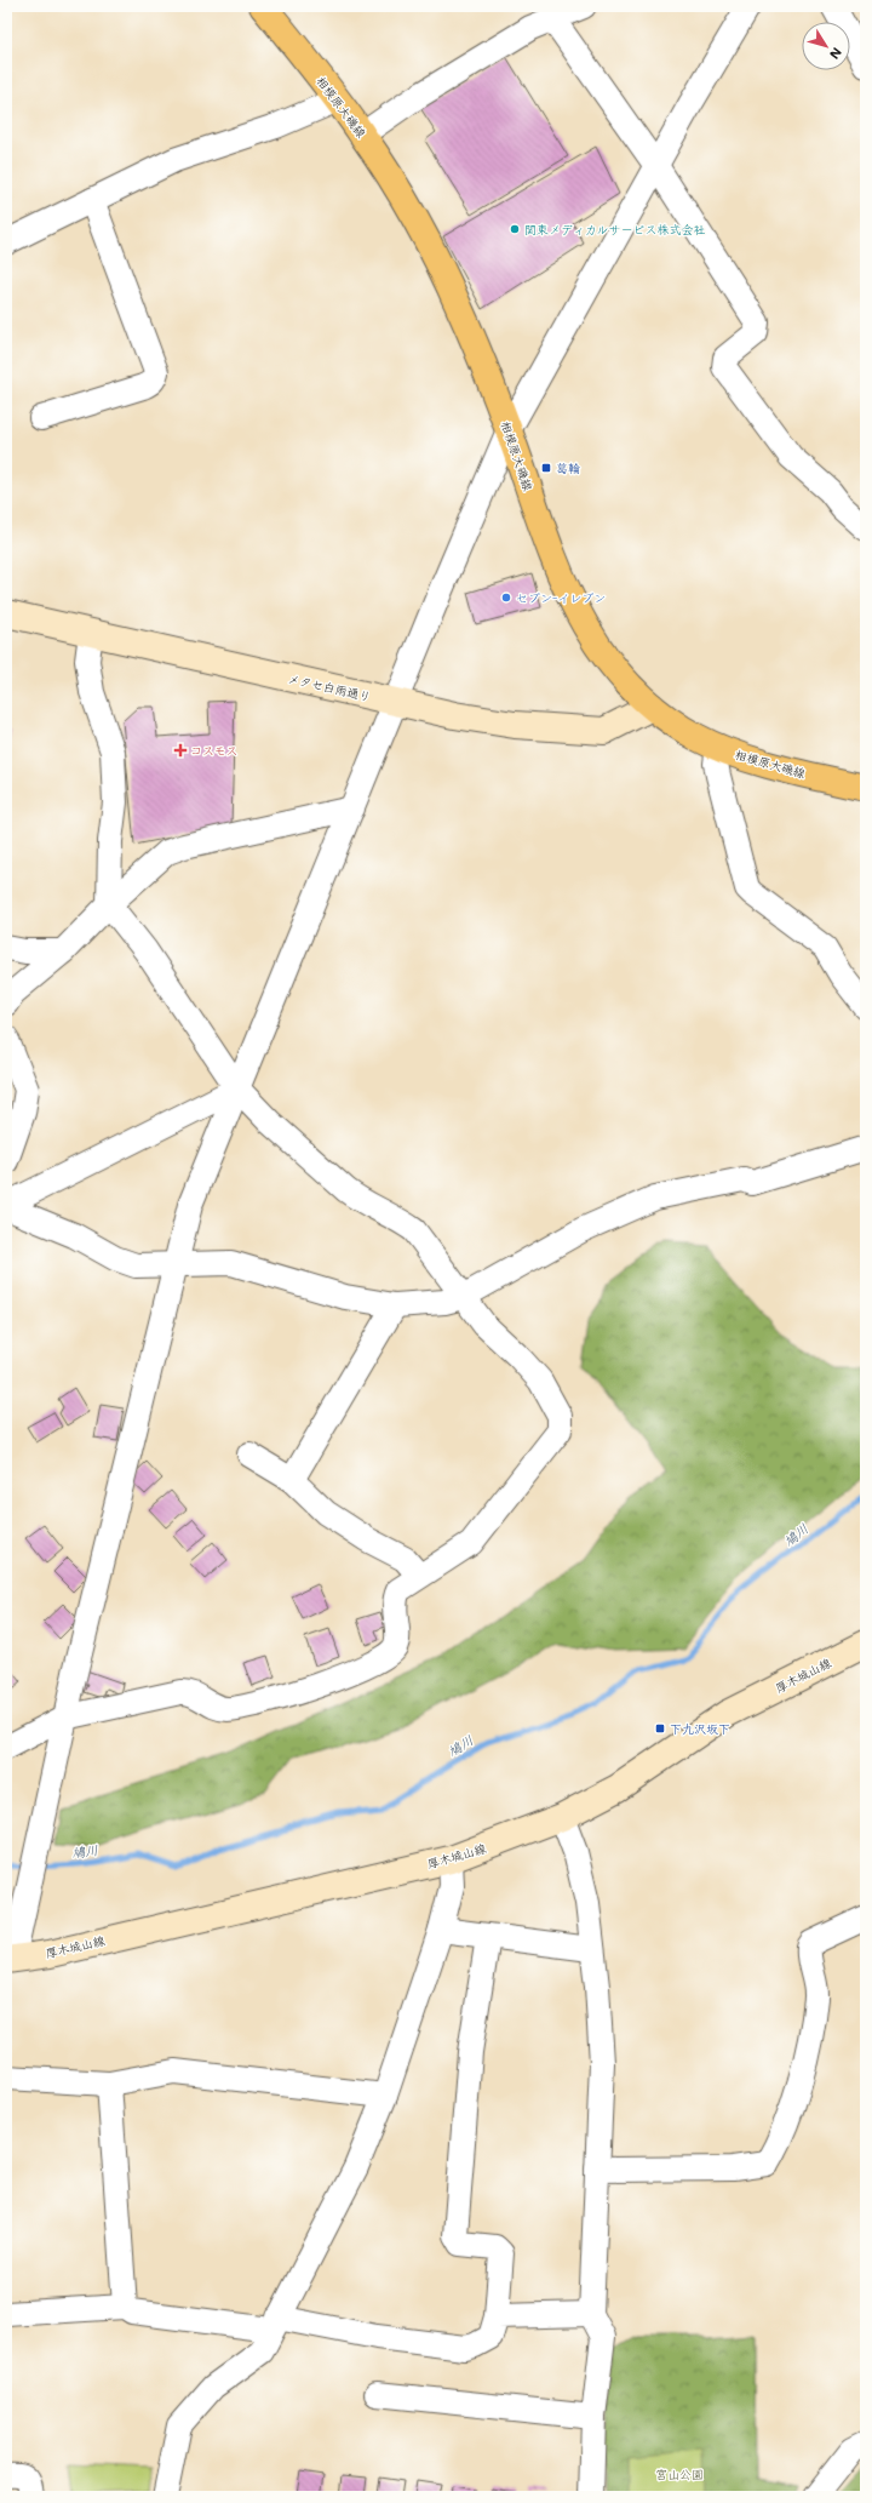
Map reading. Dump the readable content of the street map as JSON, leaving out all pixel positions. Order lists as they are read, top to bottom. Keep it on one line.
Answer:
{"streets":{"main road":["相模原大磯線","メタセ白雨通り","厚木城山線"]},"crossings":[["相模原大磯線","メタセ白雨通り"]],"water":["鳩川"],"parks":["宮山公園"],"places":{"other":["関東メディカルサービス株式会社","セブン-イレブン"],"transit":["葛輪","下九沢坂下"],"health":["コスモス"]},"north":"bottom right"}
